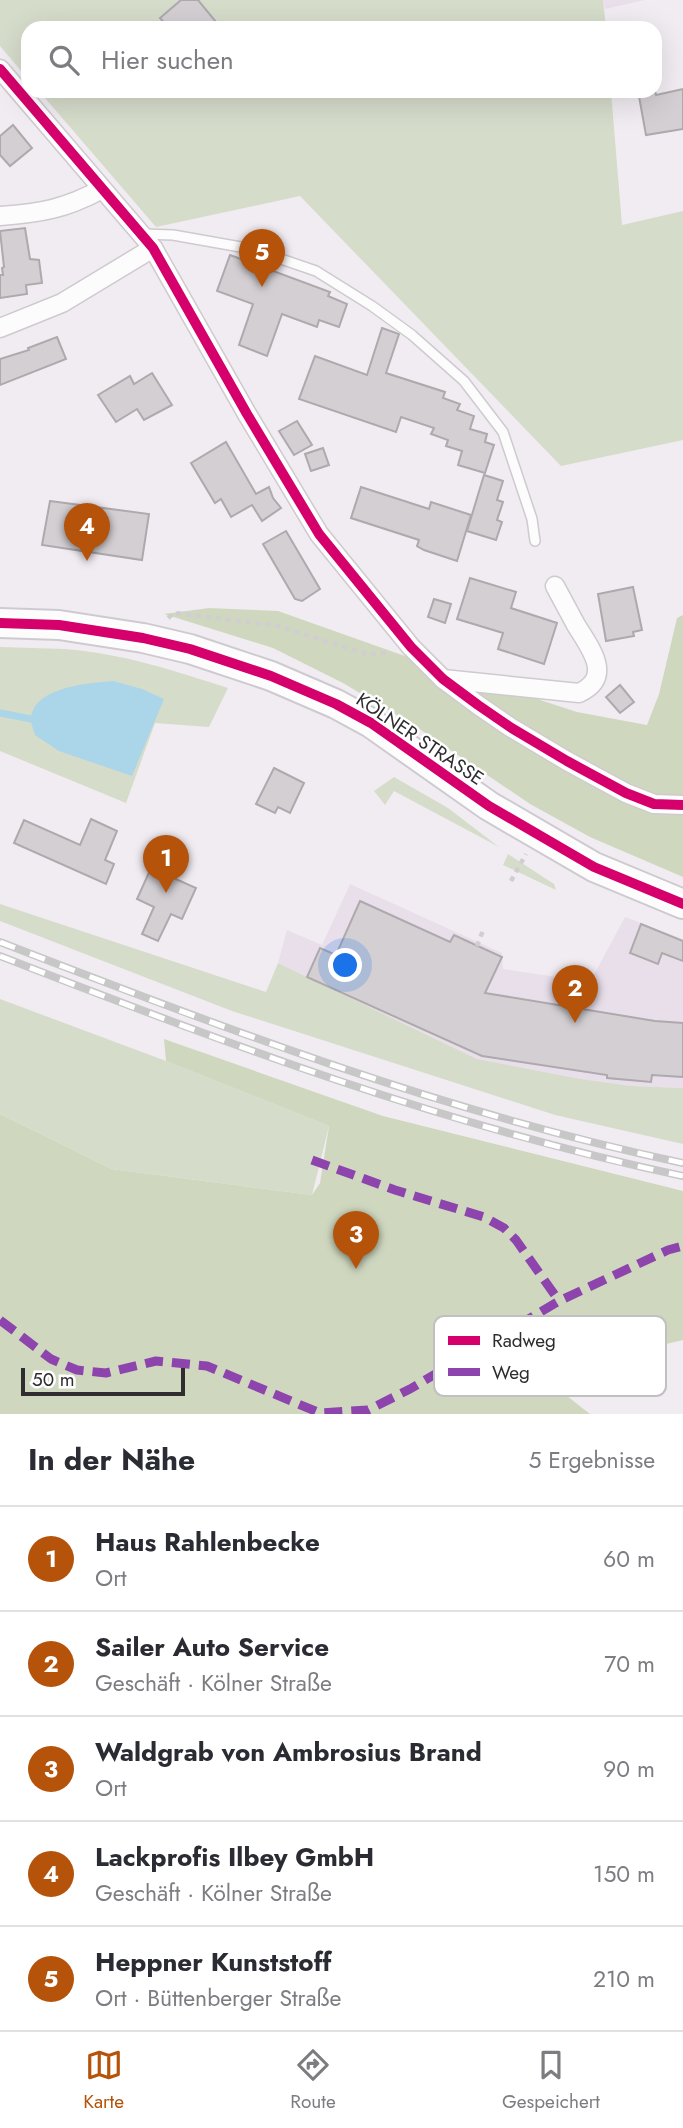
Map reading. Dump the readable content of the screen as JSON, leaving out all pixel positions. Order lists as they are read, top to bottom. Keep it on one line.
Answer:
{"streets":{"main road":["KÖLNER STRASSE"]},"legend":["Radweg","Weg"],"scale_bar":"50 m","page":{"search":"Hier suchen","pins":["5","4","1","2","3"],"scale":"50 m","heading":["In der Nähe","5 Ergebnisse"],"list":[{"mark":"1","name":"Haus Rahlenbecke","note":"Ort","value":"60 m"},{"mark":"2","name":"Sailer Auto Service","note":"Geschäft · Kölner Straße","value":"70 m"},{"mark":"3","name":"Waldgrab von Ambrosius Brand","note":"Ort","value":"90 m"},{"mark":"4","name":"Lackprofis Ilbey GmbH","note":"Geschäft · Kölner Straße","value":"150 m"},{"mark":"5","name":"Heppner Kunststoff","note":"Ort · Büttenberger Straße","value":"210 m"}],"nav":["Karte","Route","Gespeichert"]}}
